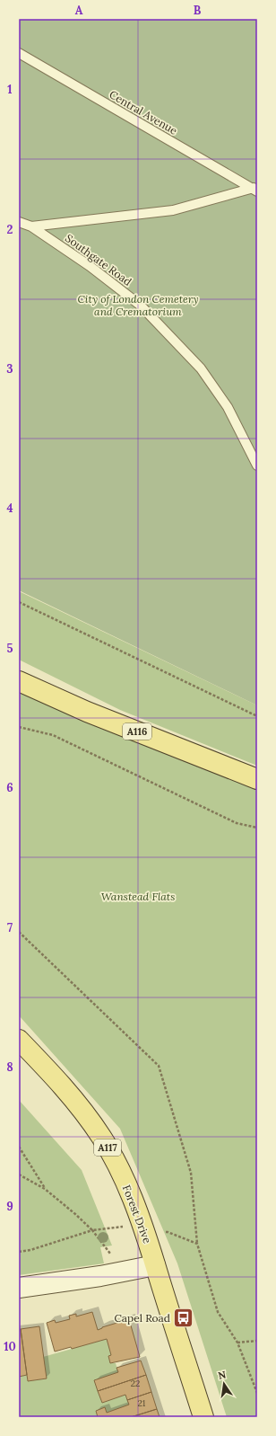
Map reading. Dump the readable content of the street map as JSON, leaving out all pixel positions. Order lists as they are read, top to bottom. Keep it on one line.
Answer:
{"streets":{"main road":["A116","A117","Forest Drive"],"lane":["Central Avenue","Southgate Road"]},"parks":["City of London Cemetery and Crematorium","Wanstead Flats"],"places":{"bus stop":["Capel Road"]},"house_numbers":["22","21"],"north":"top","grid":{"columns":["A","B"],"rows":["1","2","3","4","5","6","7","8","9","10"]}}
